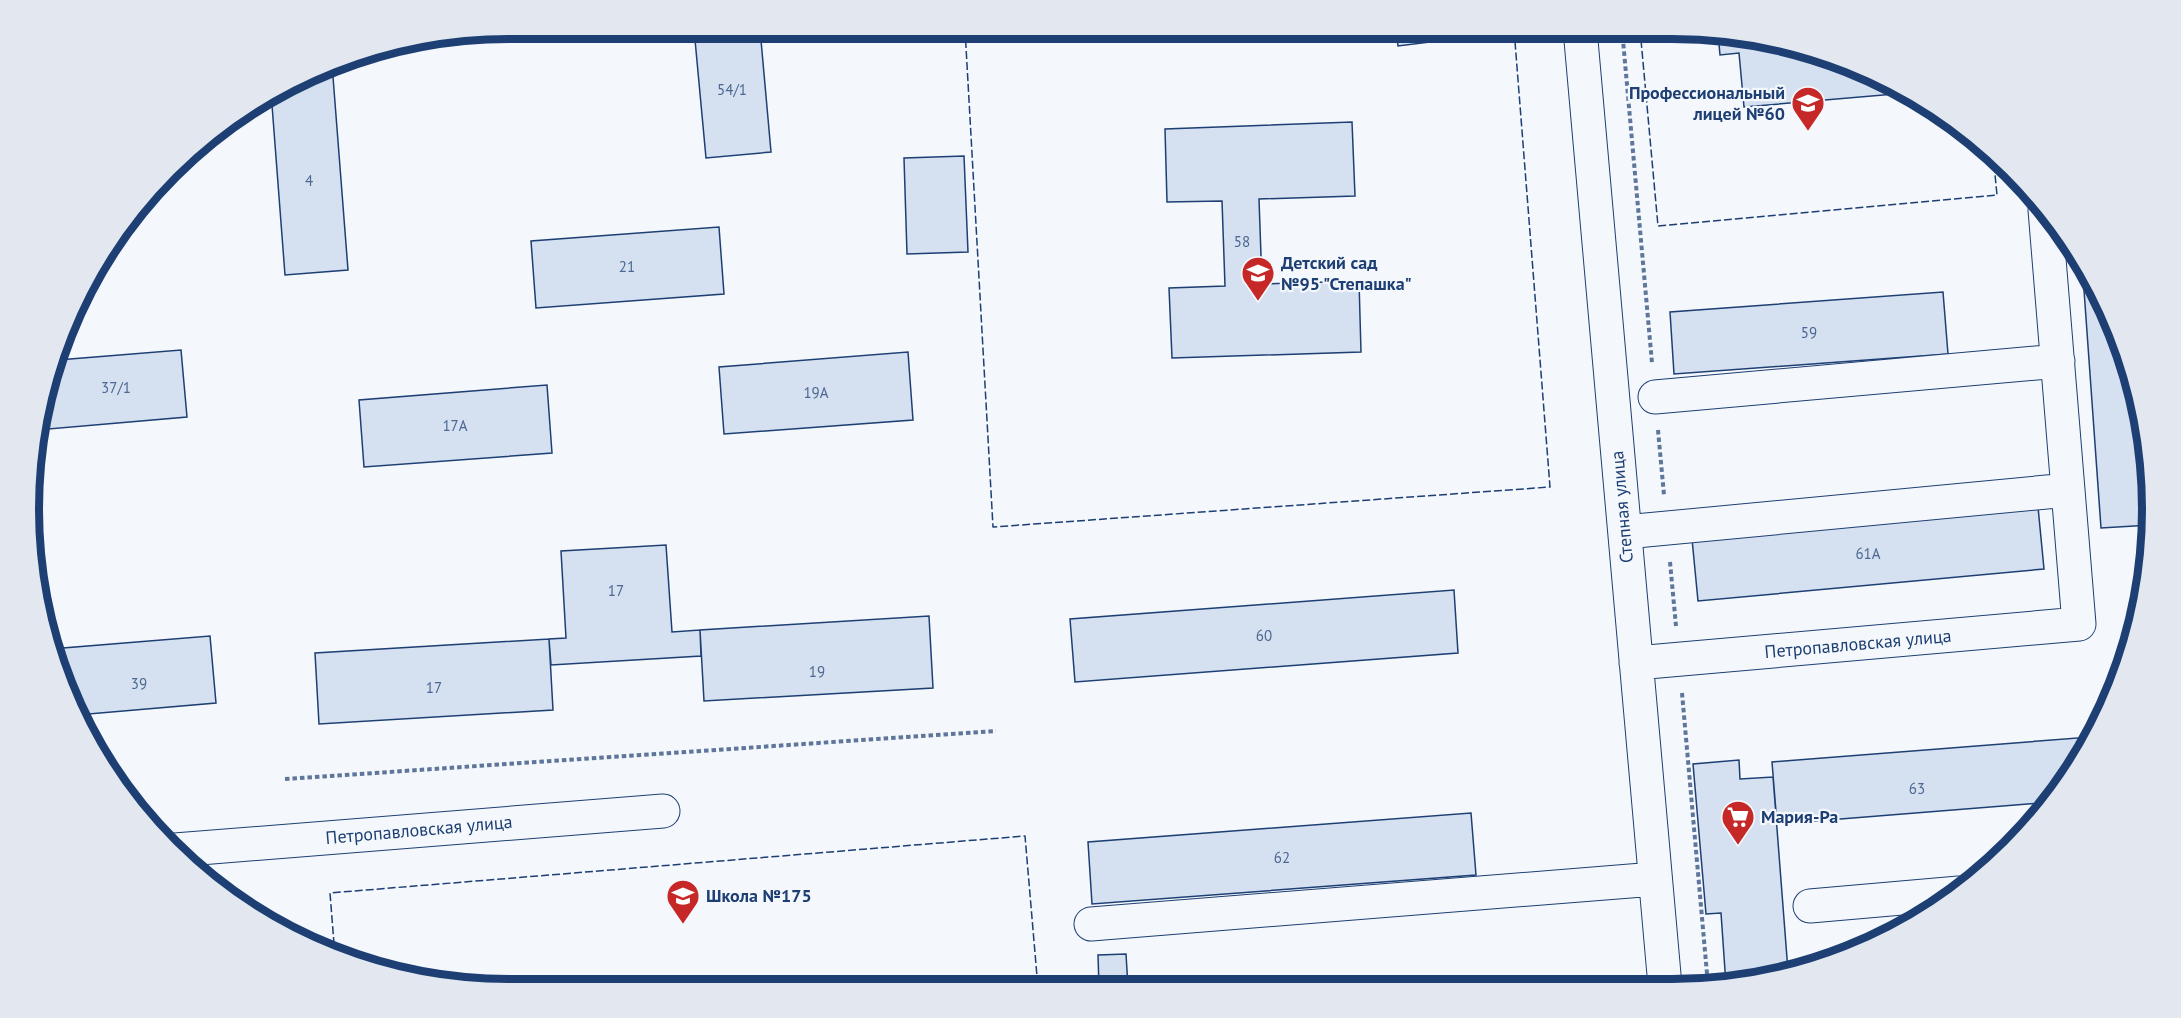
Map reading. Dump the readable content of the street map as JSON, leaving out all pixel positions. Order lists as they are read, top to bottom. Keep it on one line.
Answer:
{"streets":{"street":["Степная улица","Петропавловская улица"]},"crossings":[["Степная улица","Петропавловская улица"]],"places":{"school or university":["Профессиональный лицей №60","Детский сад №95 \"Степашка\"","Школа №175"],"supermarket":["Мария-Ра"]},"house_numbers":["54/1","4","58","21","59","37/1","19А","17А","61А","17","60","19","39","17","63","62"]}
